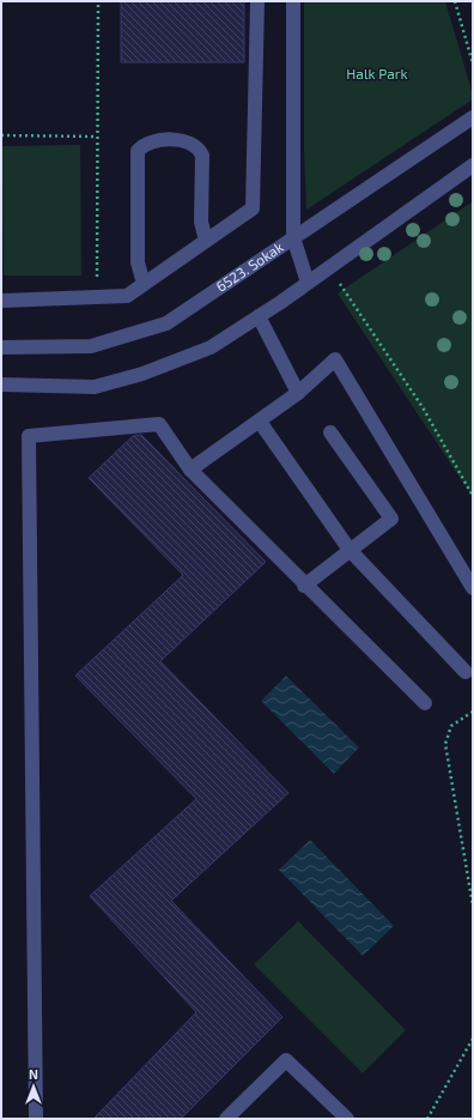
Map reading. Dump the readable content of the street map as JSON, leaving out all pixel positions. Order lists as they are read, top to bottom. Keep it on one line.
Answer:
{"streets":{"street":["6523. Sokak"]},"parks":["Halk Park"],"north":"top"}
